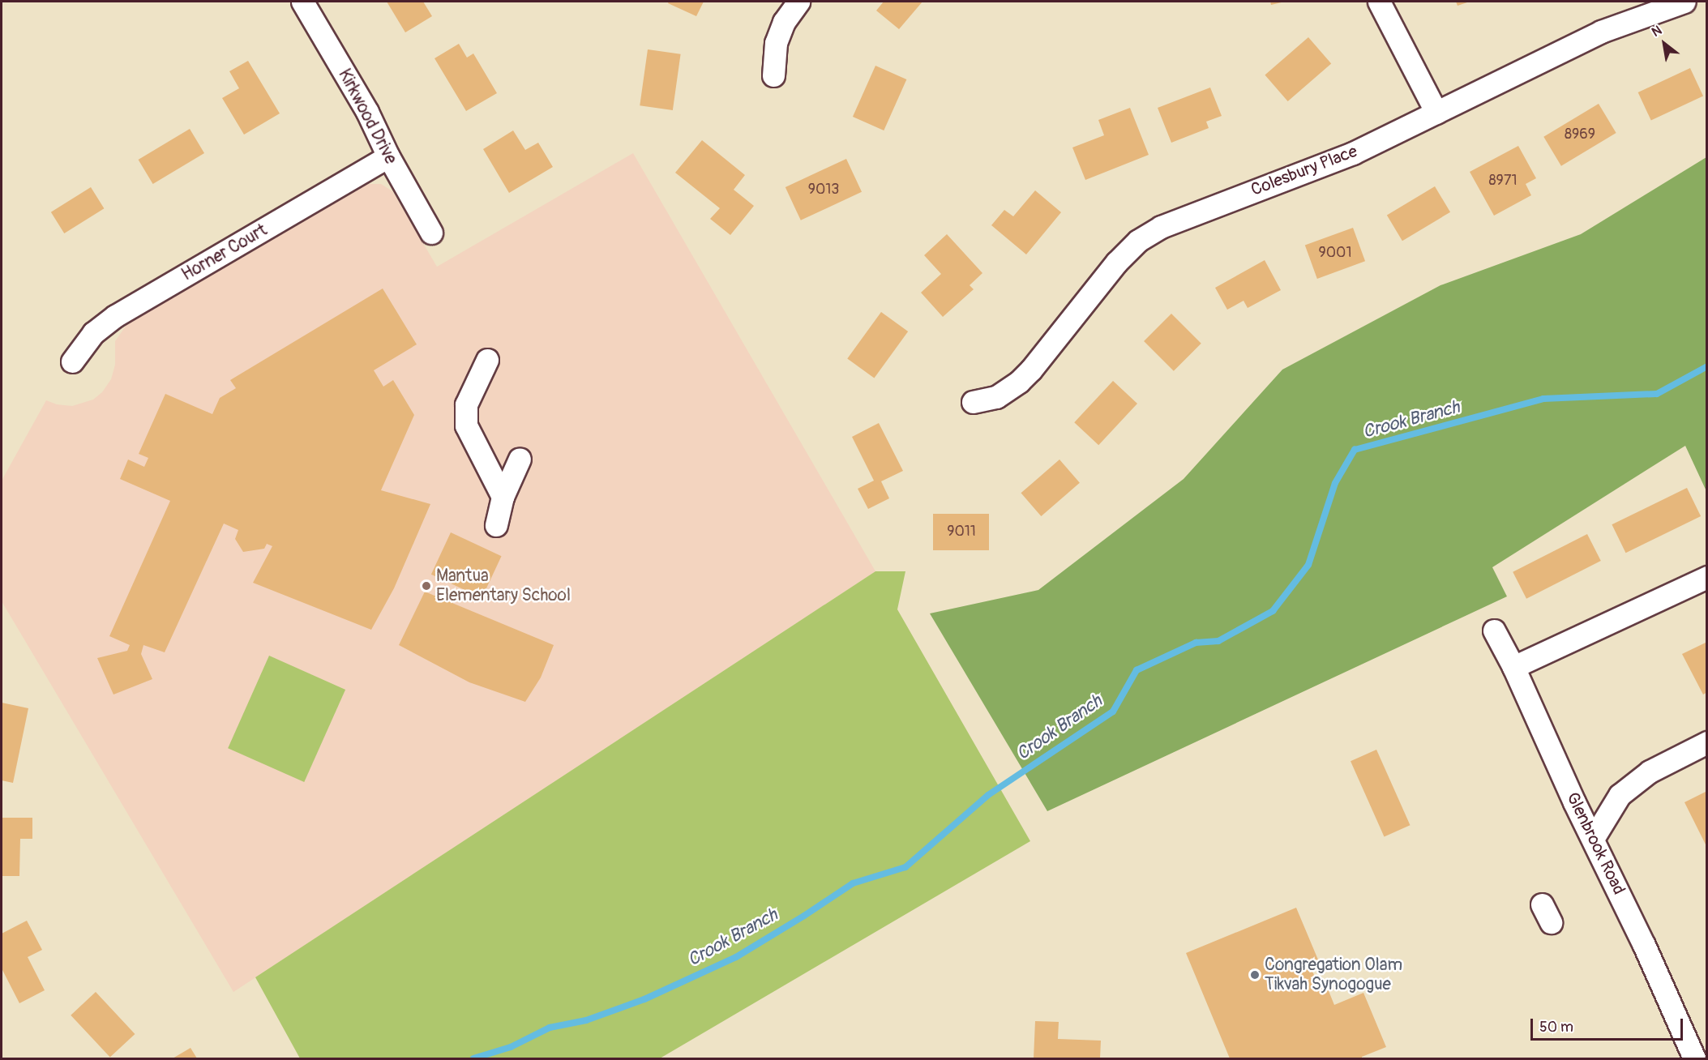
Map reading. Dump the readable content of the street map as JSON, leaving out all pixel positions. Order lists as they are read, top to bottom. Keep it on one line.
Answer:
{"streets":{"street":["Kirkwood Drive","Colesbury Place","Horner Court","Glenbrook Road"]},"crossings":[["Kirkwood Drive","Horner Court"]],"water":["Crook Branch"],"places":["Mantua Elementary School","Congregation Olam Tikvah Synogogue"],"house_numbers":["8969","8971","9013","9001","9011"],"scale_bar":"50 m","north":"top left"}
